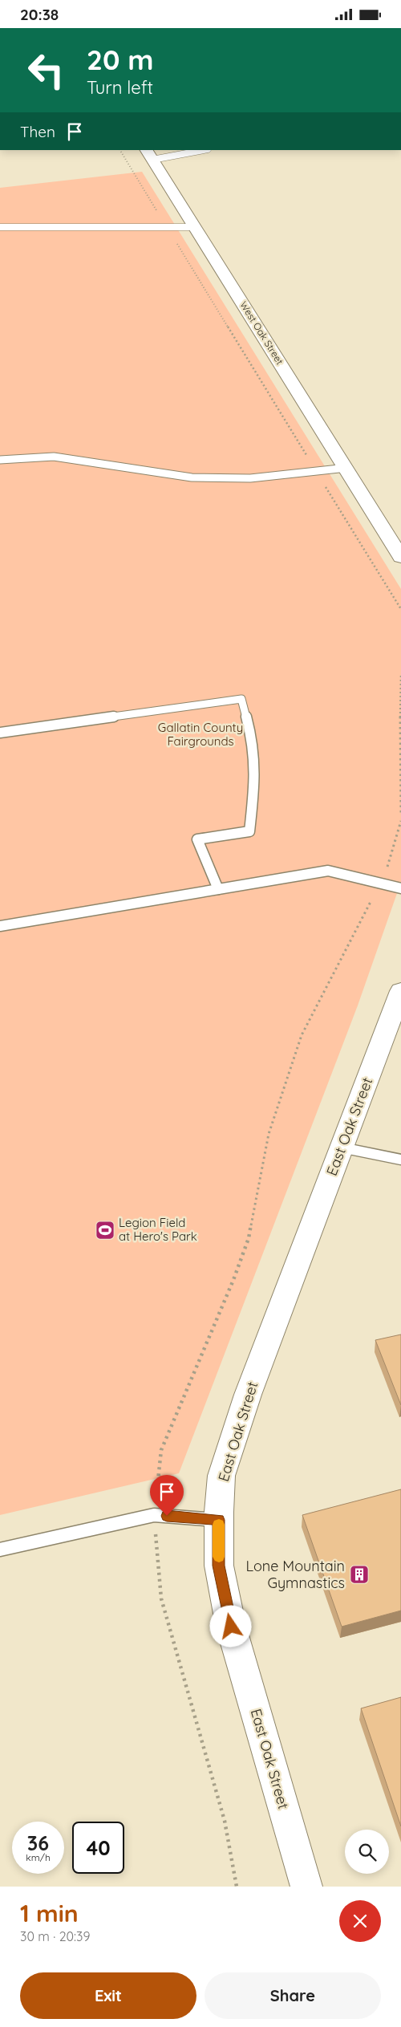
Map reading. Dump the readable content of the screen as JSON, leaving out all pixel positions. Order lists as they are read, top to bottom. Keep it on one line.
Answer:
{"streets":{"street":["West Oak Street","East Oak Street"]},"parks":["Gallatin County Fairgrounds"],"places":{"sports":["Legion Field at Hero's Park"],"building":["Lone Mountain Gymnastics"]},"page":{"status":"20:38","turn":["20 m","Turn left"],"then":"Then","speed":"36 km/h","limit":"40","heading":["1 min","30 m · 20:39"],"buttons":["Exit","Share"]}}
